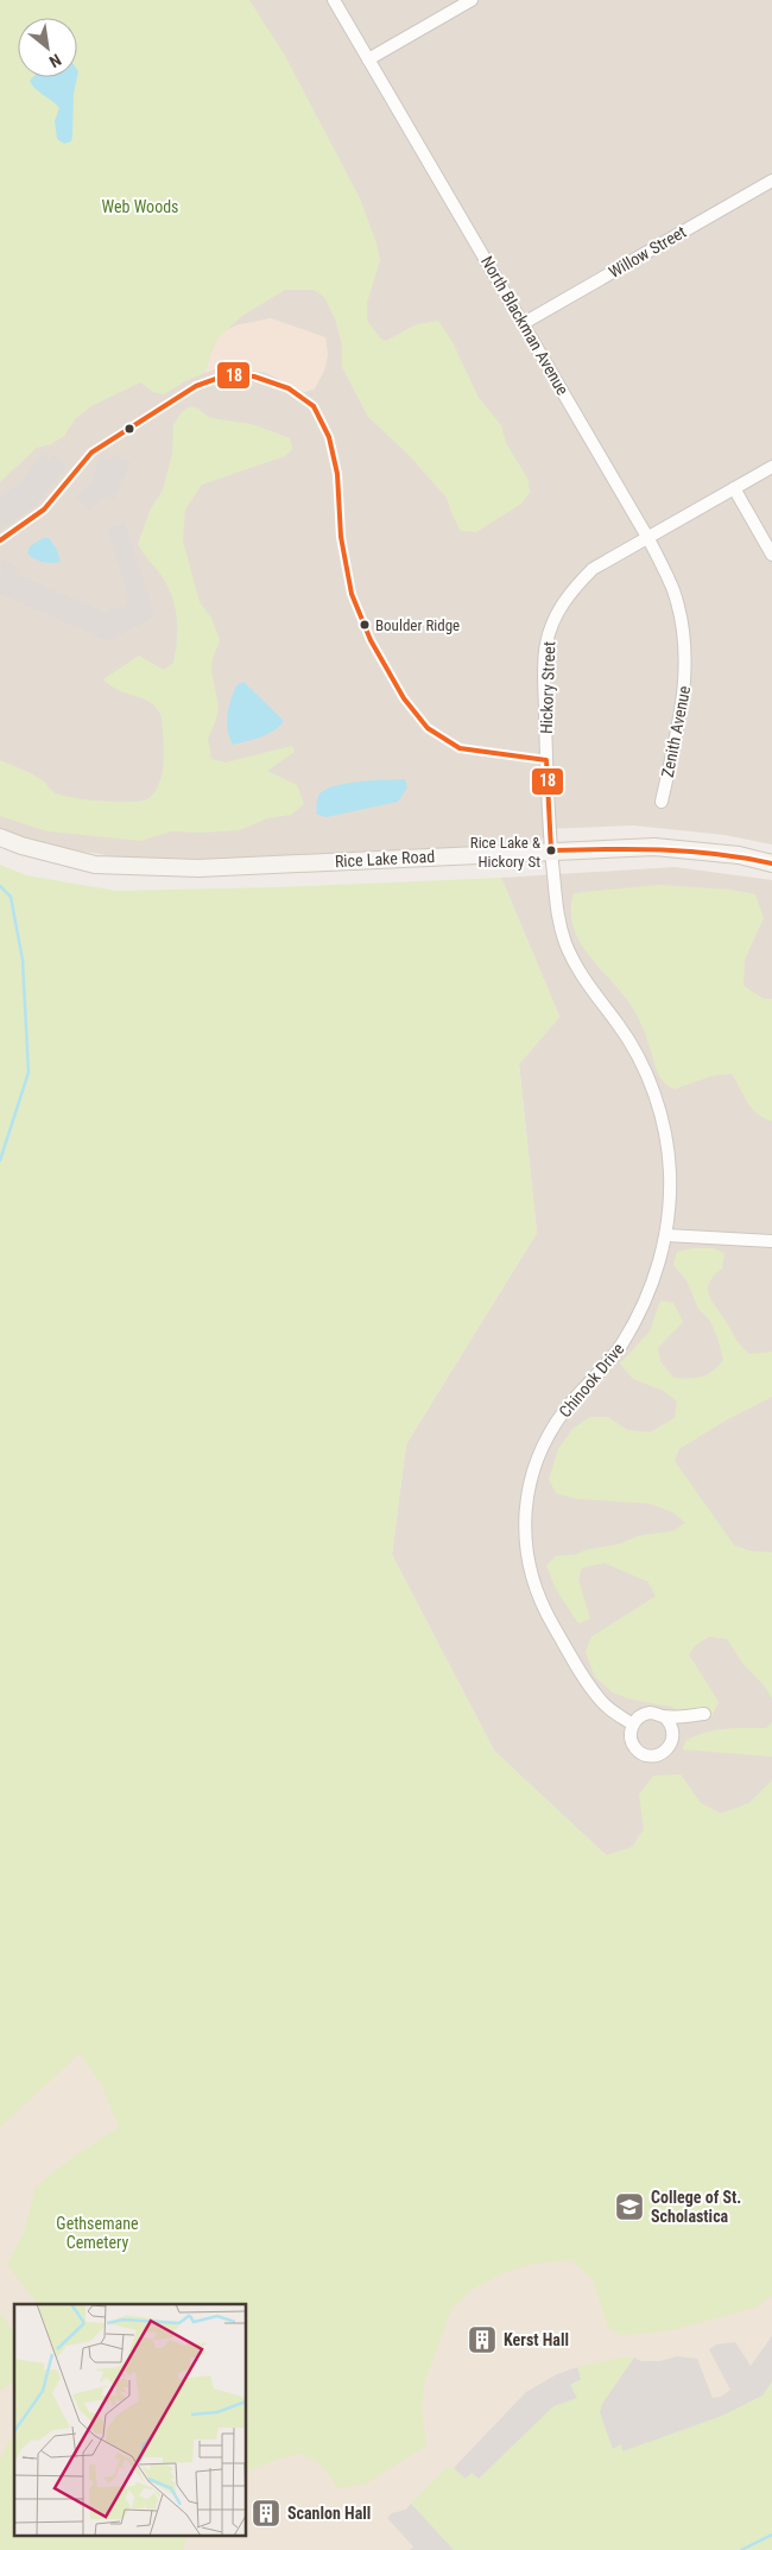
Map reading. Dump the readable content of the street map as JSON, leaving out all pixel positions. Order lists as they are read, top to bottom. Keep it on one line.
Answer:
{"streets":{"main road":["Rice Lake Road"],"street":["Willow Street","North Blackman Avenue","Hickory Street","Zenith Avenue","Chinook Drive"]},"crossings":[["Willow Street","North Blackman Avenue"],["North Blackman Avenue","Hickory Street"],["North Blackman Avenue","Zenith Avenue"],["Hickory Street","Rice Lake Road"],["Hickory Street","Chinook Drive"],["Rice Lake Road","Chinook Drive"]],"parks":["Web Woods","Gethsemane Cemetery"],"places":{"other":["Boulder Ridge","Rice Lake & Hickory St"],"school or university":["College of St. Scholastica"],"building":["Kerst Hall","Scanlon Hall"]},"lines":["transit line 18"],"north":"bottom right"}
